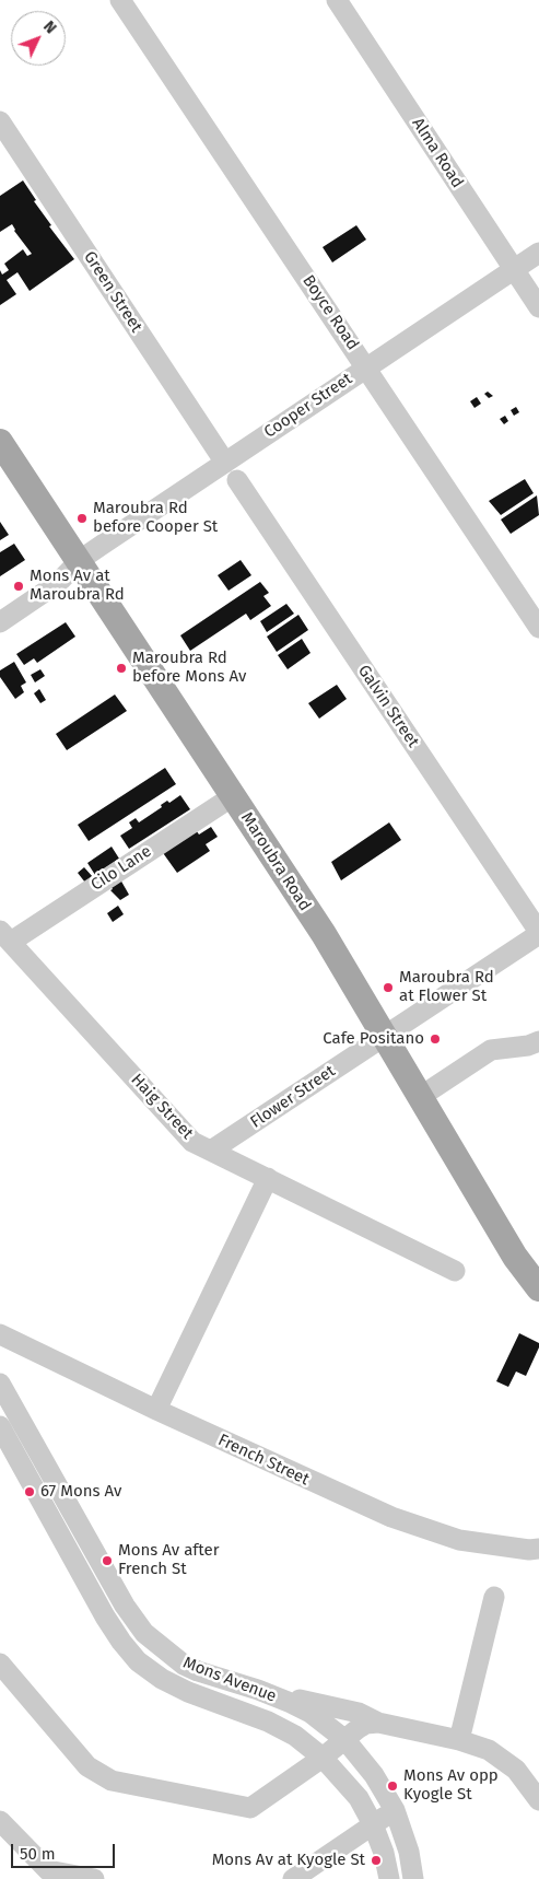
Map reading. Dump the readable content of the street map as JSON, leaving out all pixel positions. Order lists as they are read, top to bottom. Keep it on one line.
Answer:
{"streets":{"main road":["Maroubra Road"],"street":["Alma Road","Green Street","Boyce Road","Cooper Street","Galvin Street","Cilo Lane","Flower Street","Haig Street","French Street","Mons Avenue"]},"crossings":[["Alma Road","Cooper Street"],["Green Street","Cooper Street"],["Boyce Road","Cooper Street"],["Cooper Street","Maroubra Road"],["Galvin Street","Flower Street"],["Maroubra Road","Cilo Lane"],["Maroubra Road","Flower Street"],["Cilo Lane","Haig Street"],["Flower Street","Haig Street"]],"places":["Maroubra Rd before Cooper St","Mons Av at Maroubra Rd","Maroubra Rd before Mons Av","Maroubra Rd at Flower St","Cafe Positano","67 Mons Av","Mons Av after French St","Mons Av opp Kyogle St","Mons Av at Kyogle St"],"scale_bar":"50 m","north":"top right"}
